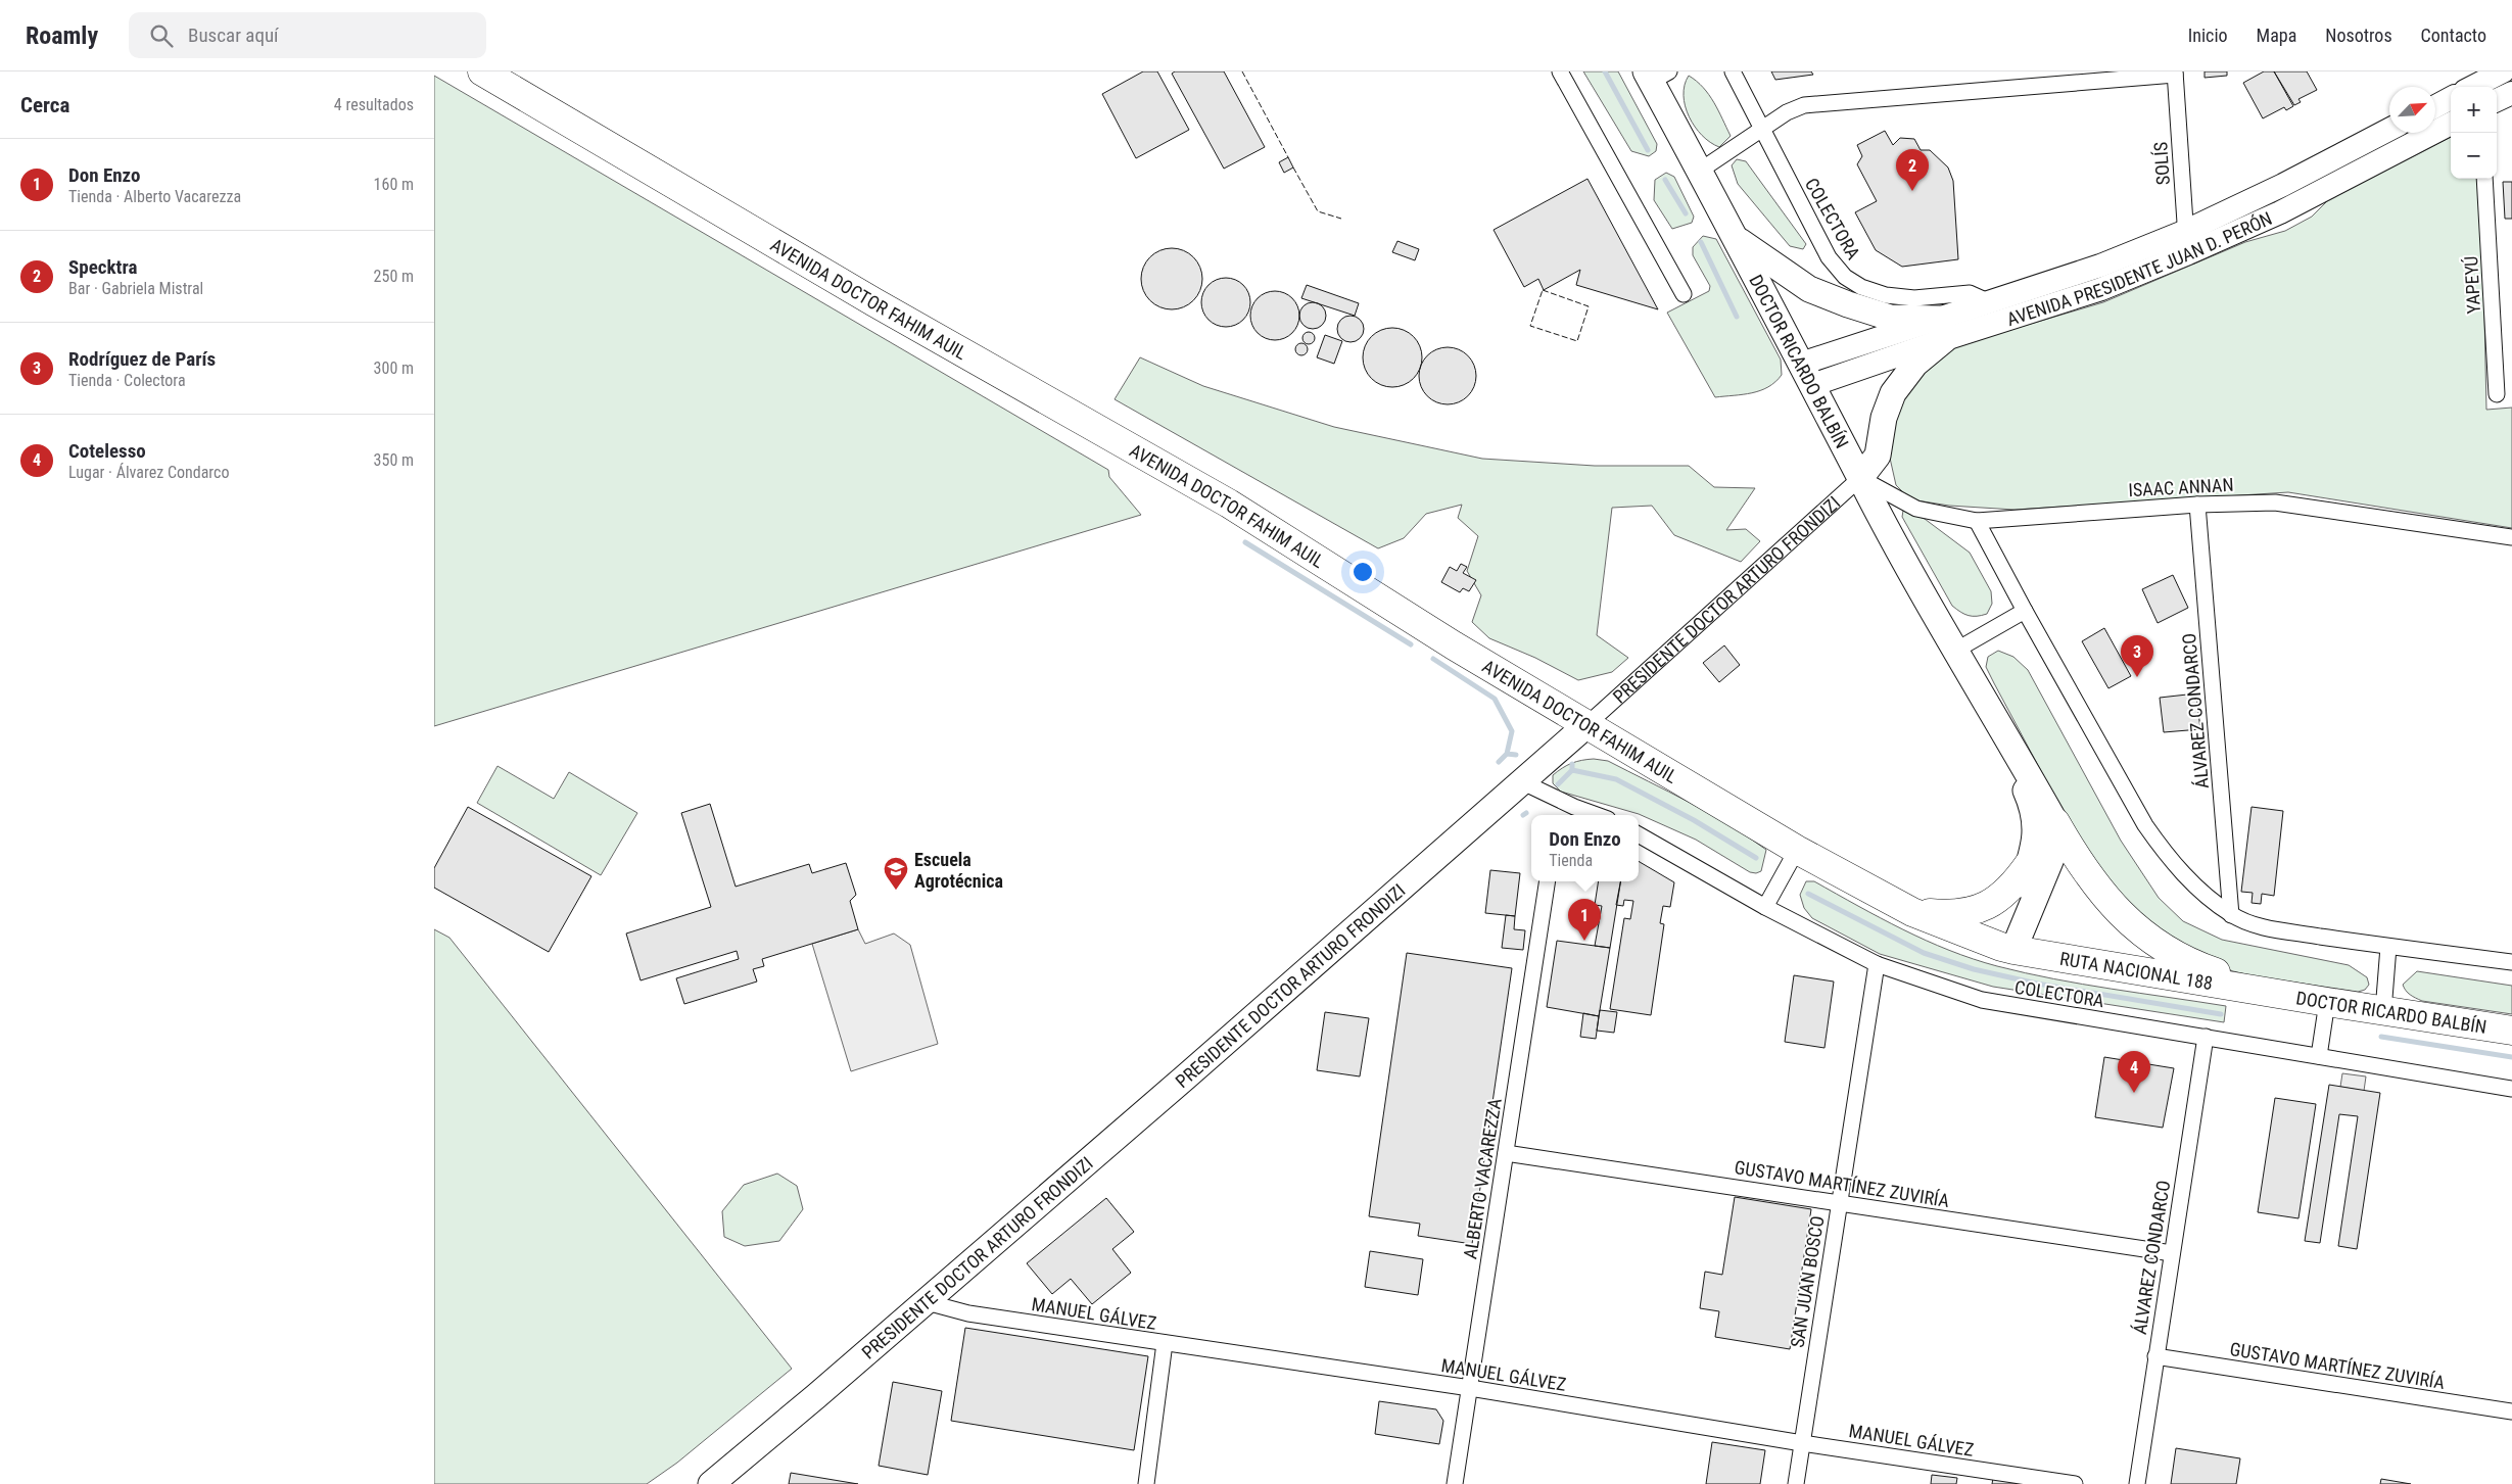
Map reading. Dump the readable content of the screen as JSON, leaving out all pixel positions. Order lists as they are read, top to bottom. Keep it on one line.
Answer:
{"streets":{"highway":["AVENIDA DOCTOR FAHIM AUIL","DOCTOR RICARDO BALBÍN","RUTA NACIONAL 188"],"main road":["AVENIDA PRESIDENTE JUAN D. PERÓN","PRESIDENTE DOCTOR ARTURO FRONDIZI"],"street":["SOLÍS","COLECTORA","YAPEYÚ","ISAAC ANNAN","ÁLVAREZ CONDARCO","ALBERTO VACAREZZA","GUSTAVO MARTÍNEZ ZUVIRÍA","SAN JUAN BOSCO","MANUEL GÁLVEZ"]},"crossings":[["SOLÍS","AVENIDA PRESIDENTE JUAN D. PERÓN"],["COLECTORA","AVENIDA PRESIDENTE JUAN D. PERÓN"],["COLECTORA","ÁLVAREZ CONDARCO"],["COLECTORA","SAN JUAN BOSCO"],["AVENIDA PRESIDENTE JUAN D. PERÓN","DOCTOR RICARDO BALBÍN"],["AVENIDA DOCTOR FAHIM AUIL","DOCTOR RICARDO BALBÍN"],["AVENIDA DOCTOR FAHIM AUIL","PRESIDENTE DOCTOR ARTURO FRONDIZI"],["AVENIDA DOCTOR FAHIM AUIL","RUTA NACIONAL 188"],["DOCTOR RICARDO BALBÍN","ISAAC ANNAN"],["DOCTOR RICARDO BALBÍN","PRESIDENTE DOCTOR ARTURO FRONDIZI"],["DOCTOR RICARDO BALBÍN","RUTA NACIONAL 188"],["ISAAC ANNAN","PRESIDENTE DOCTOR ARTURO FRONDIZI"],["ISAAC ANNAN","ÁLVAREZ CONDARCO"],["PRESIDENTE DOCTOR ARTURO FRONDIZI","MANUEL GÁLVEZ"],["ÁLVAREZ CONDARCO","GUSTAVO MARTÍNEZ ZUVIRÍA"],["ALBERTO VACAREZZA","GUSTAVO MARTÍNEZ ZUVIRÍA"],["ALBERTO VACAREZZA","MANUEL GÁLVEZ"],["GUSTAVO MARTÍNEZ ZUVIRÍA","SAN JUAN BOSCO"],["SAN JUAN BOSCO","MANUEL GÁLVEZ"]],"places":{"school or university":["Escuela Agrotécnica"]},"north":"top right","page":{"header":"Roamly","search":"Buscar aquí","nav":["Inicio","Mapa","Nosotros","Contacto"],"heading":["Cerca","4 resultados"],"map_buttons":["+","−"],"list":[{"mark":"1","name":"Don Enzo","note":"Tienda · Alberto Vacarezza","value":"160 m"},{"mark":"2","name":"Specktra","note":"Bar · Gabriela Mistral","value":"250 m"},{"mark":"3","name":"Rodríguez de París","note":"Tienda · Colectora","value":"300 m"},{"mark":"4","name":"Cotelesso","note":"Lugar · Álvarez Condarco","value":"350 m"}],"pins":["2","3","1","4"],"popup":["Don Enzo","Tienda"]}}
